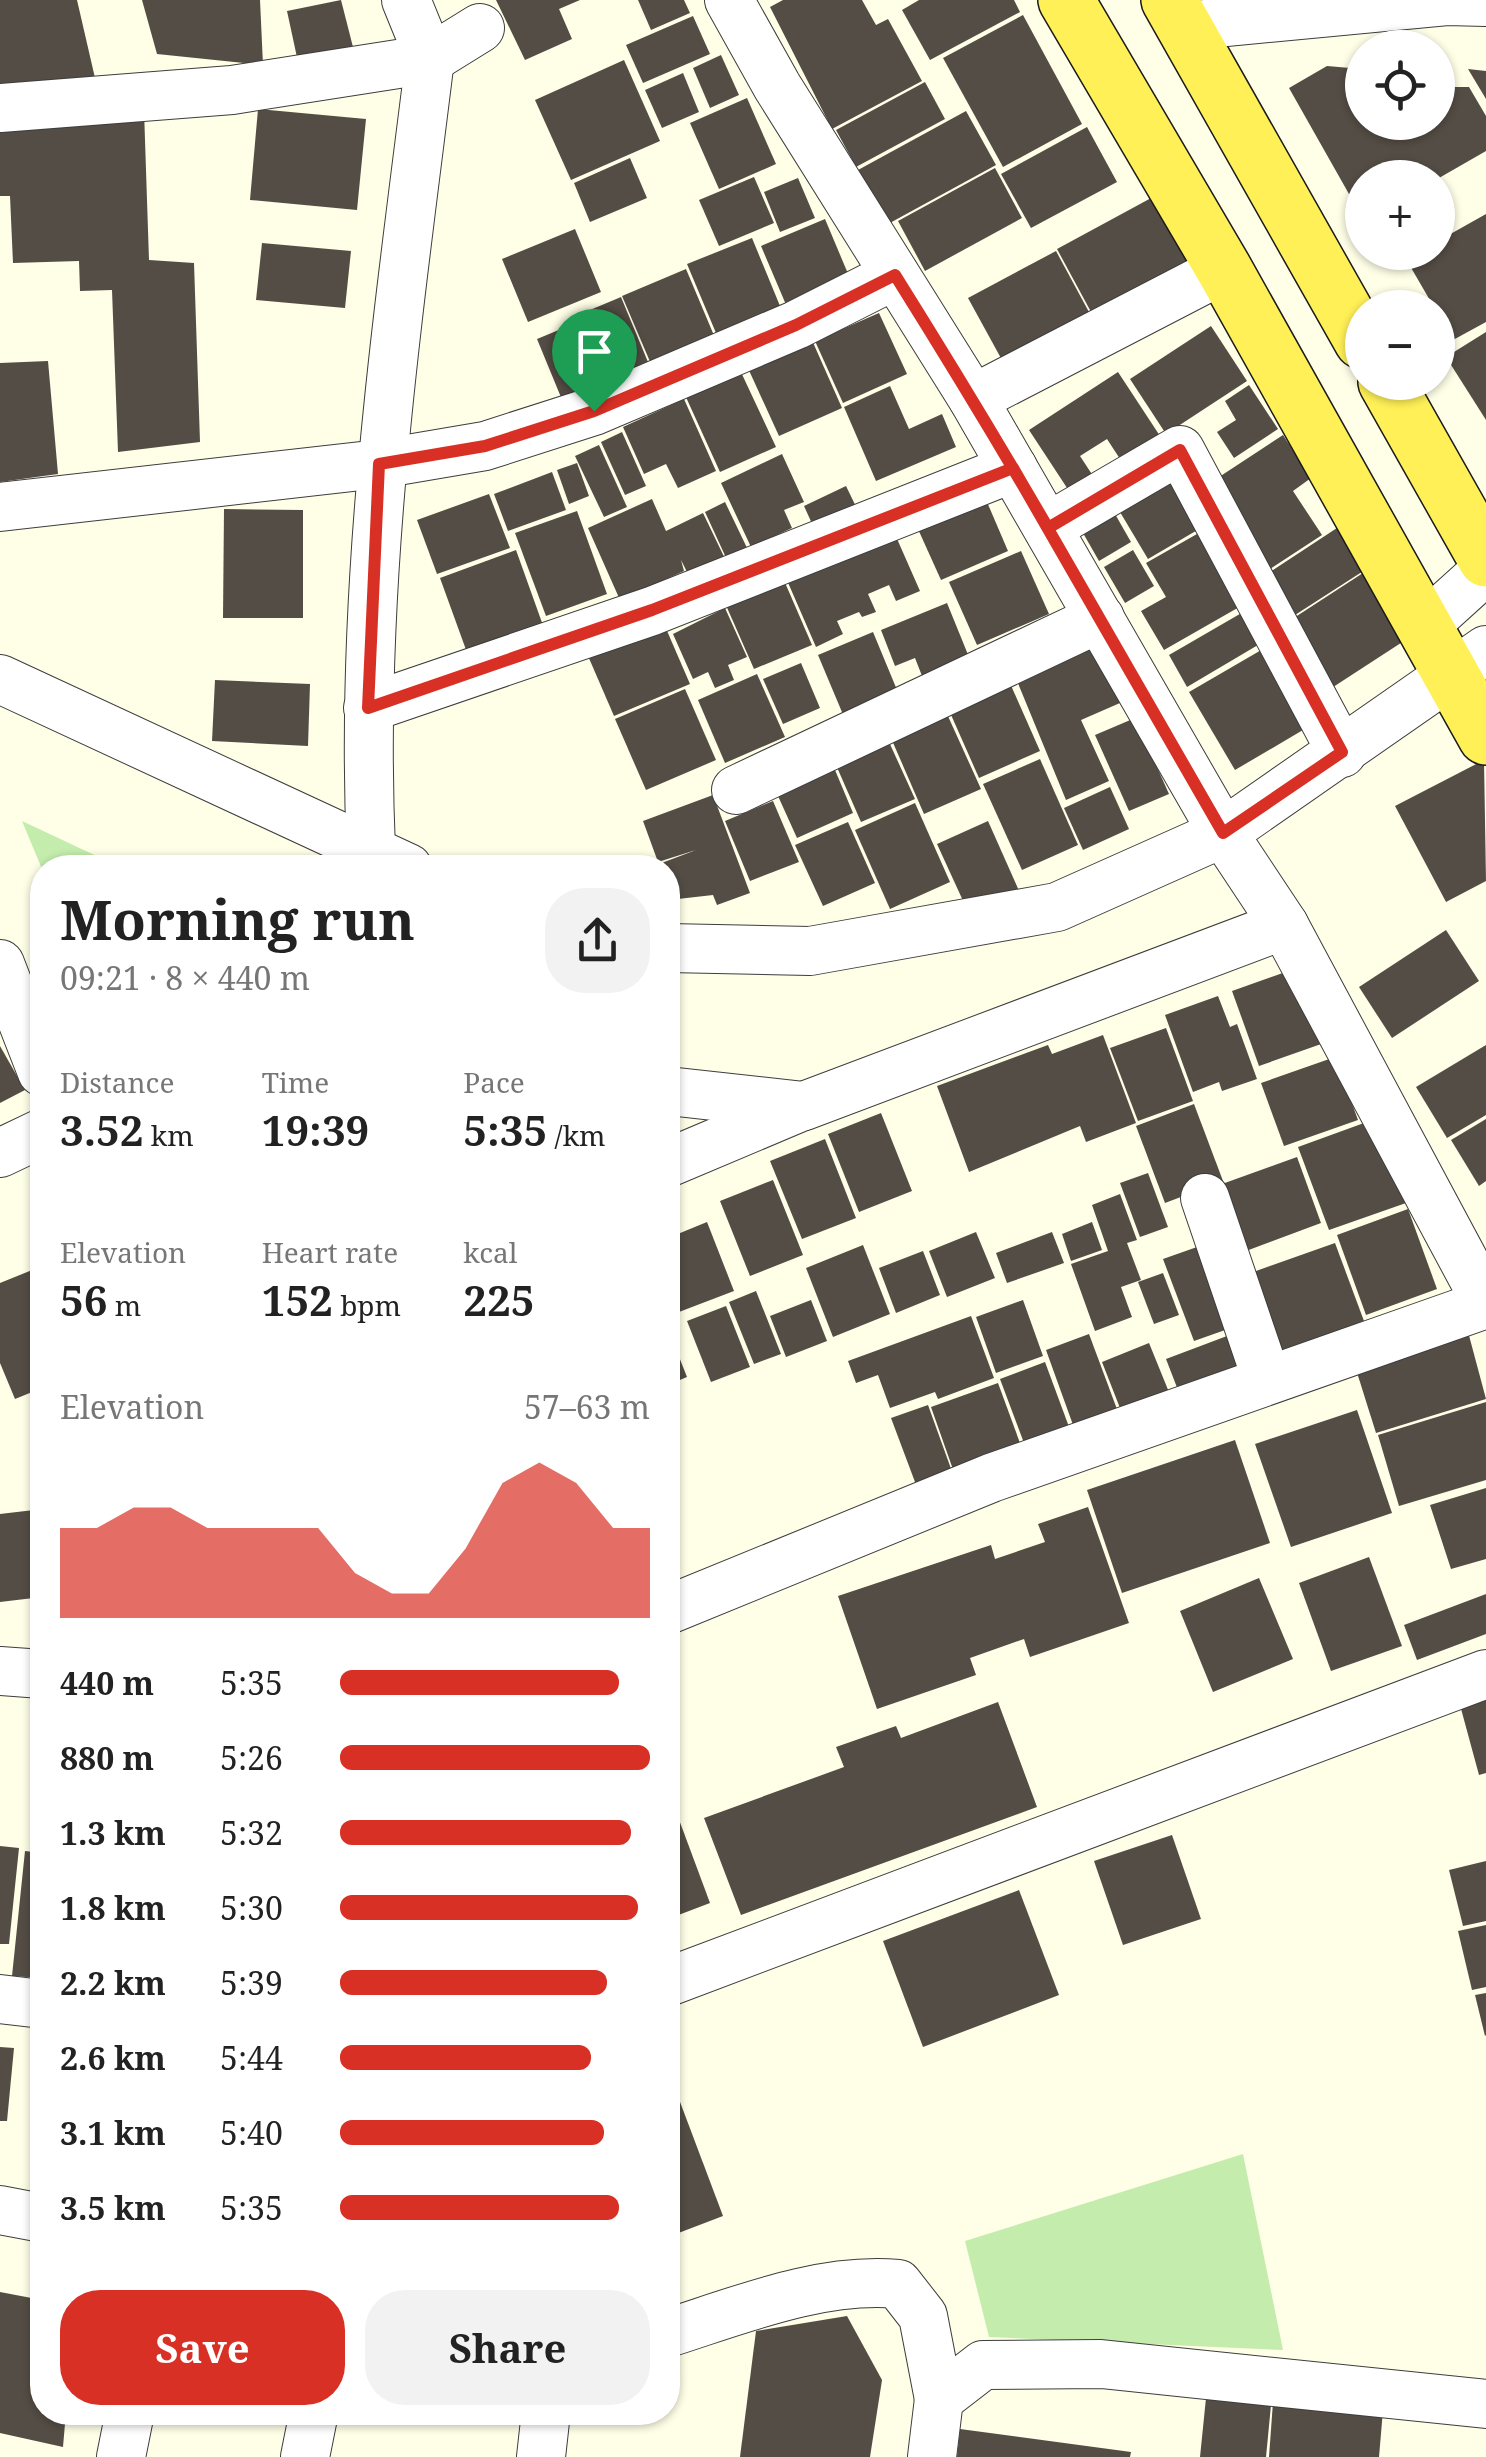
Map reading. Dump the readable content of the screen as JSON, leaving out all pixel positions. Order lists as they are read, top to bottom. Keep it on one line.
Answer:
{"page":{"map_buttons":["+","−"],"heading":["Morning run","09:21 · 8 × 440 m"],"stats":[["Distance","3.52 km"],["Time","19:39"],["Pace","5:35 /km"],["Elevation","56 m"],["Heart rate","152 bpm"],["kcal","225"]],"chart":["Elevation","57–63 m"],"list":[{"name":"440 m","note":"5:35"},{"name":"880 m","note":"5:26"},{"name":"1.3 km","note":"5:32"},{"name":"1.8 km","note":"5:30"},{"name":"2.2 km","note":"5:39"},{"name":"2.6 km","note":"5:44"},{"name":"3.1 km","note":"5:40"},{"name":"3.5 km","note":"5:35"}],"buttons":["Save","Share"]}}
